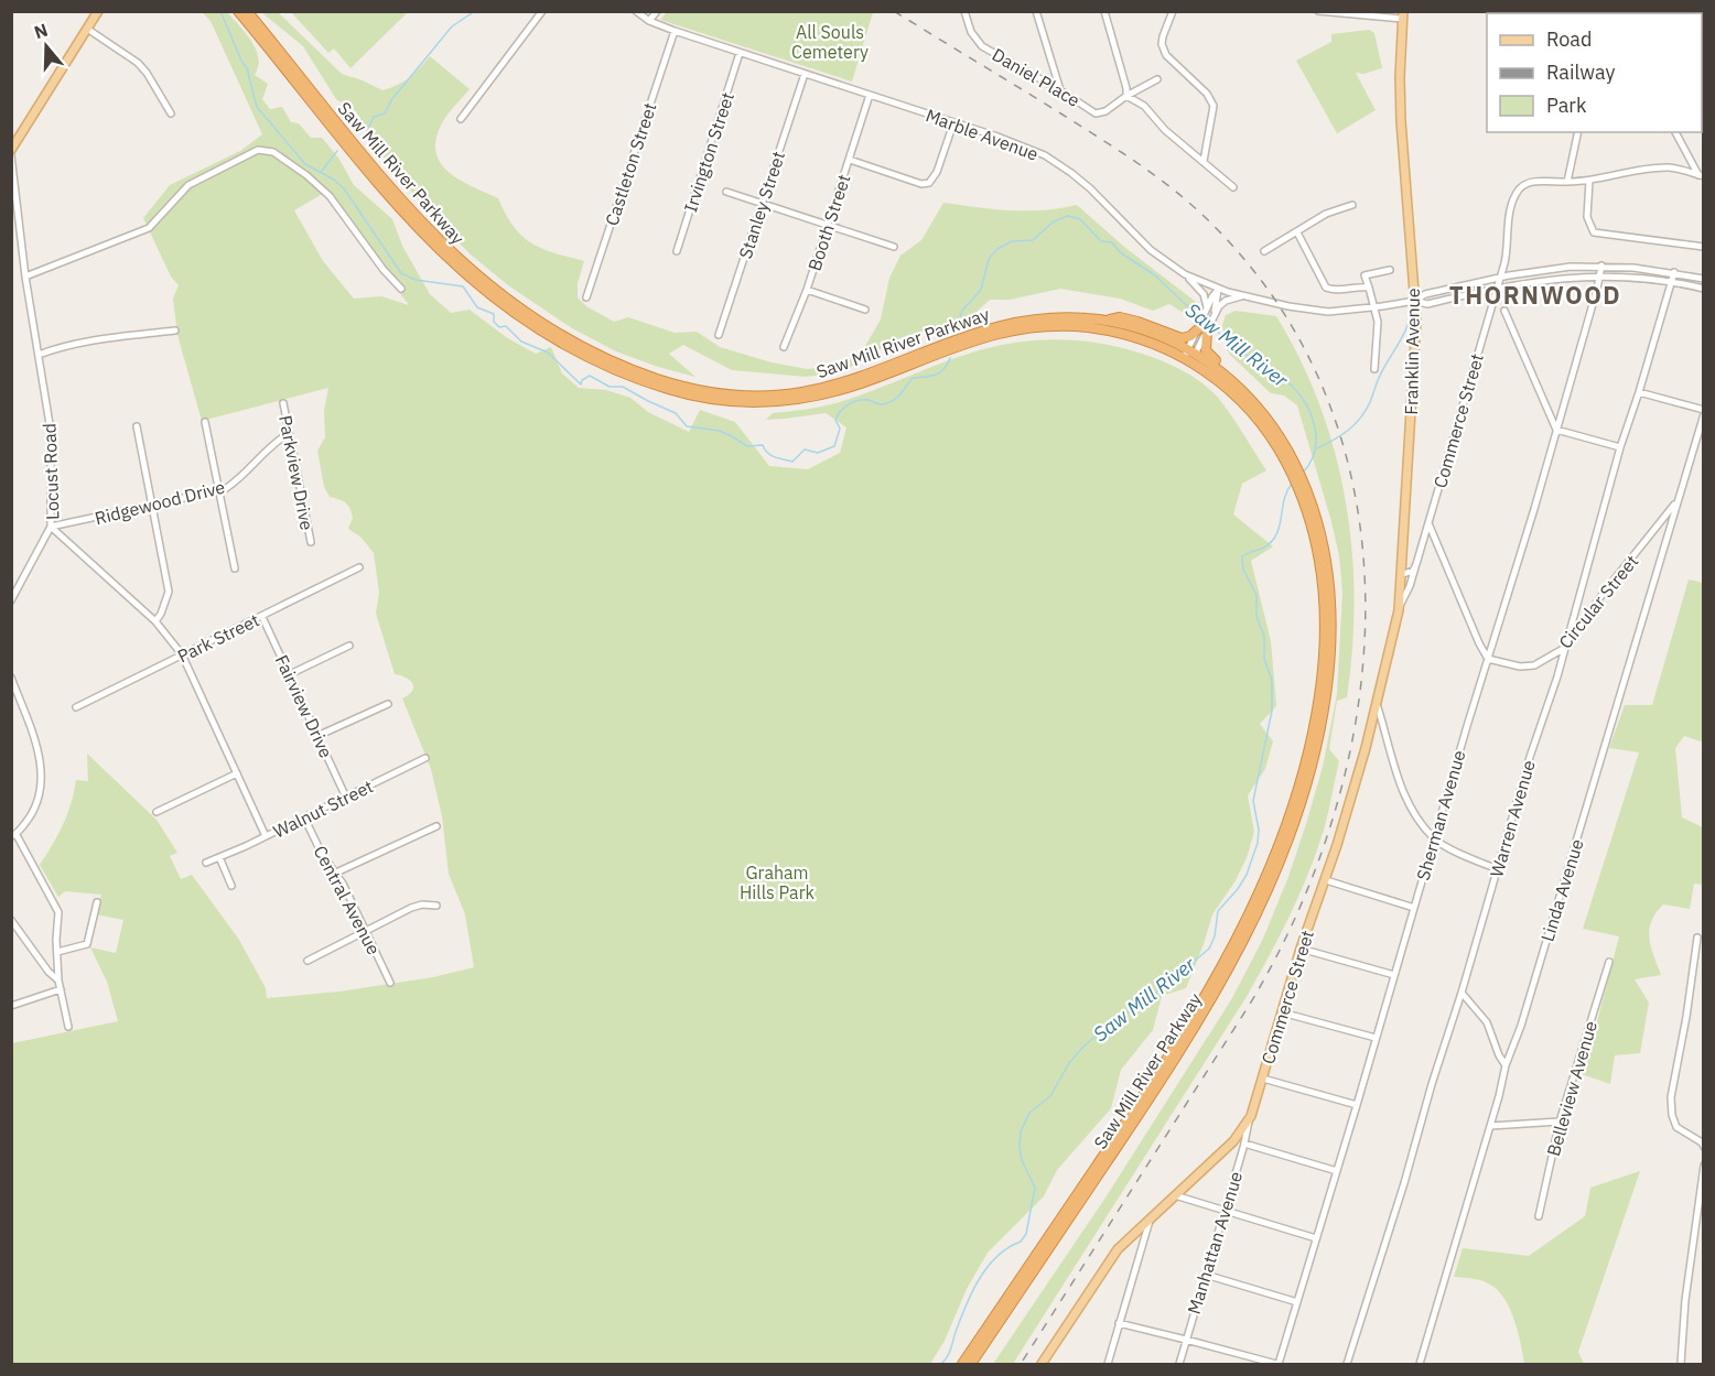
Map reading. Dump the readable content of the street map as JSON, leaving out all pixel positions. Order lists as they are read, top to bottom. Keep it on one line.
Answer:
{"streets":{"highway":["Saw Mill River Parkway"],"main road":["Franklin Avenue","Commerce Street"],"street":["Daniel Place","Marble Avenue","Irvington Street","Castleton Street","Stanley Street","Booth Street","Locust Road","Parkview Drive","Ridgewood Drive","Circular Street","Park Street","Fairview Drive","Walnut Street","Sherman Avenue","Warren Avenue","Linda Avenue","Central Avenue","Belleview Avenue","Manhattan Avenue"]},"crossings":[["Marble Avenue","Irvington Street"],["Marble Avenue","Castleton Street"],["Marble Avenue","Stanley Street"],["Marble Avenue","Booth Street"],["Marble Avenue","Franklin Avenue"],["Franklin Avenue","Commerce Street"],["Commerce Street","Manhattan Avenue"],["Locust Road","Ridgewood Drive"],["Locust Road","Park Street"],["Locust Road","Walnut Street"],["Parkview Drive","Ridgewood Drive"],["Circular Street","Sherman Avenue"],["Circular Street","Warren Avenue"],["Circular Street","Linda Avenue"],["Park Street","Fairview Drive"],["Fairview Drive","Walnut Street"],["Walnut Street","Central Avenue"]],"districts":["THORNWOOD"],"water":["Saw Mill River"],"parks":["All Souls Cemetery","Graham Hills Park"],"legend":["Road","Railway","Park"],"north":"top"}
